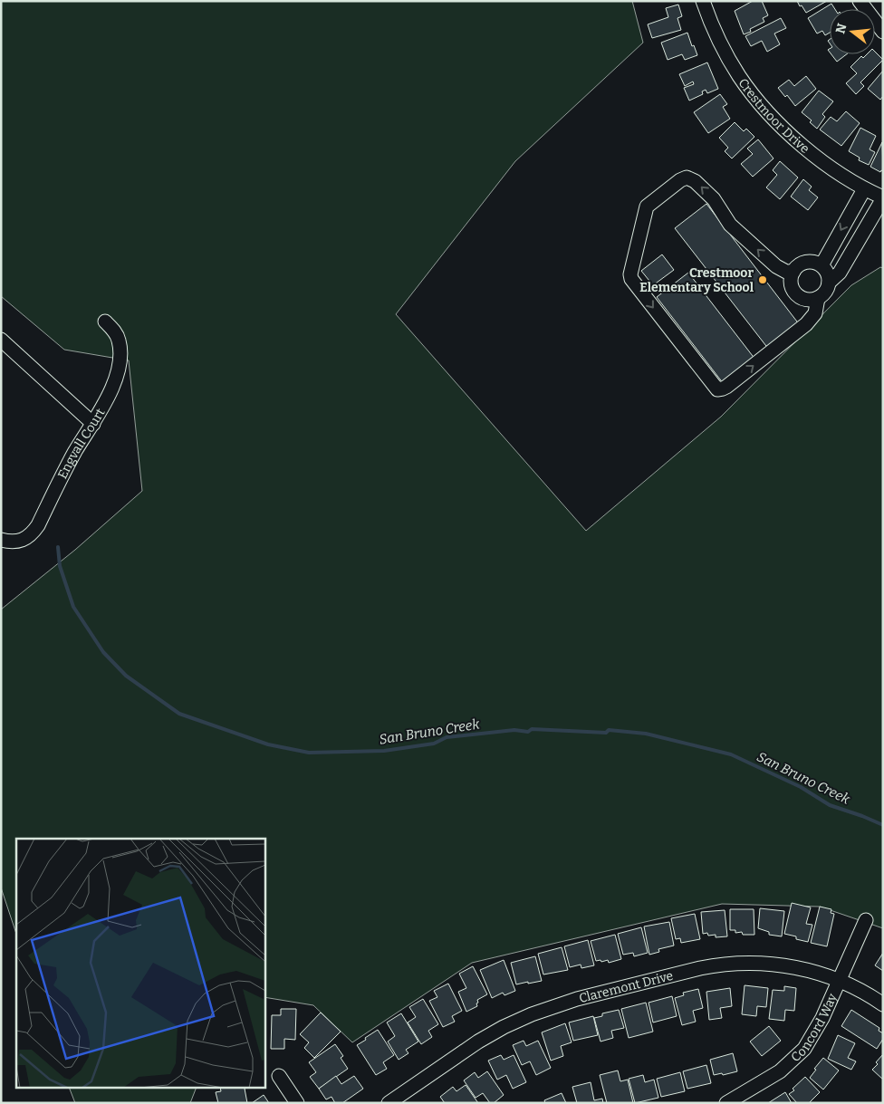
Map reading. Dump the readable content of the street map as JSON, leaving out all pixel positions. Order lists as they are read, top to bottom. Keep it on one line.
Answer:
{"streets":{"street":["Crestmoor Drive","Engvall Court","Claremont Drive","Concord Way"]},"crossings":[["Claremont Drive","Concord Way"]],"water":["San Bruno Creek"],"places":["Crestmoor Elementary School"],"north":"left"}
